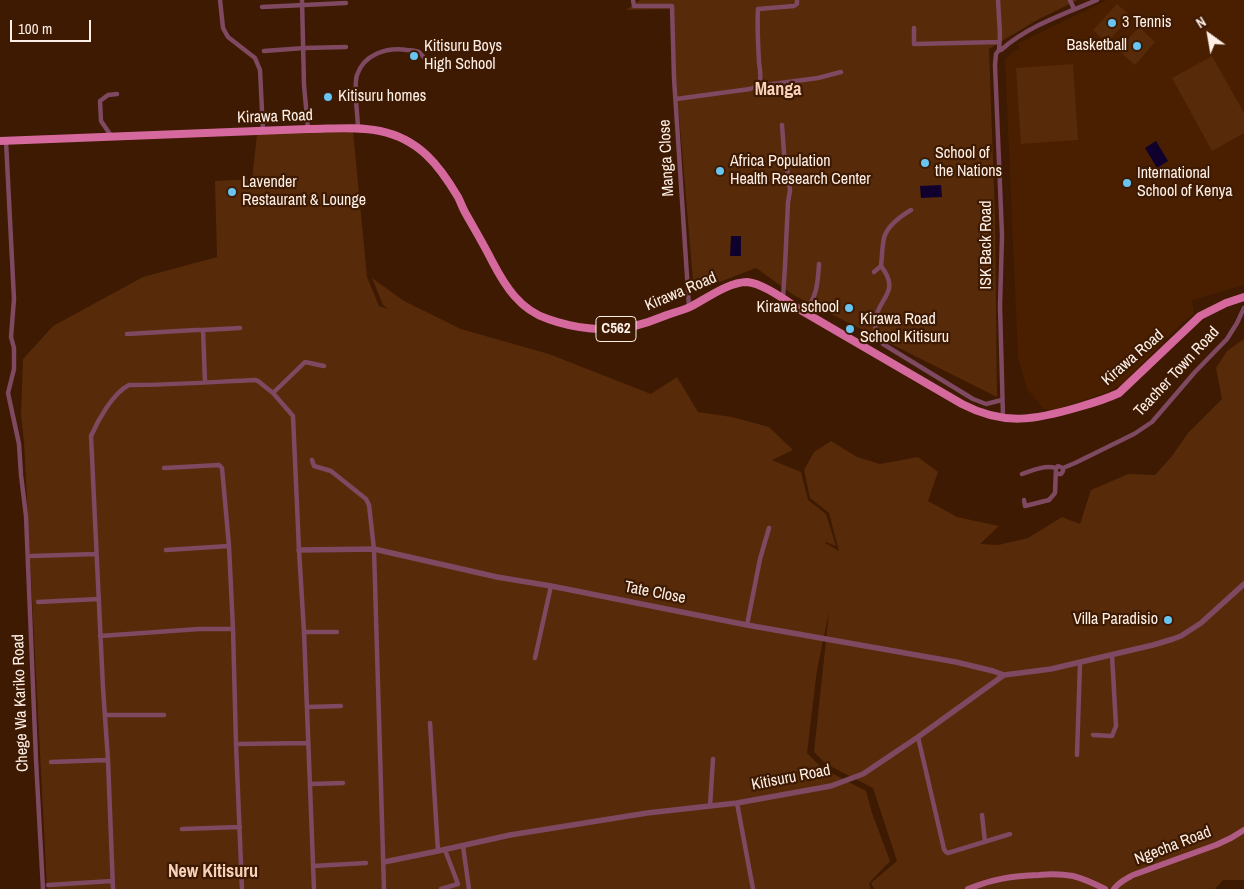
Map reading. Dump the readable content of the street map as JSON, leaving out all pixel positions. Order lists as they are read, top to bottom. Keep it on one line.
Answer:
{"streets":{"main road":["Kirawa Road","C562","Ngecha Road"],"street":["Manga Close","ISK Back Road","Teacher Town Road","Tate Close","Chege Wa Kariko Road","Kitisuru Road"]},"crossings":[["Kirawa Road","Manga Close"],["Kirawa Road","ISK Back Road"],["Kirawa Road","Chege Wa Kariko Road"],["Tate Close","Kitisuru Road"]],"districts":["Manga","New Kitisuru"],"places":["3 Tennis","Basketball","Kitisuru Boys High School","Kitisuru homes","School of the Nations","Africa Population Health Research Center","International School of Kenya","Lavender Restaurant & Lounge","Kirawa school","Kirawa Road School Kitisuru","Villa Paradisio"],"scale_bar":"100 m","north":"top left"}
